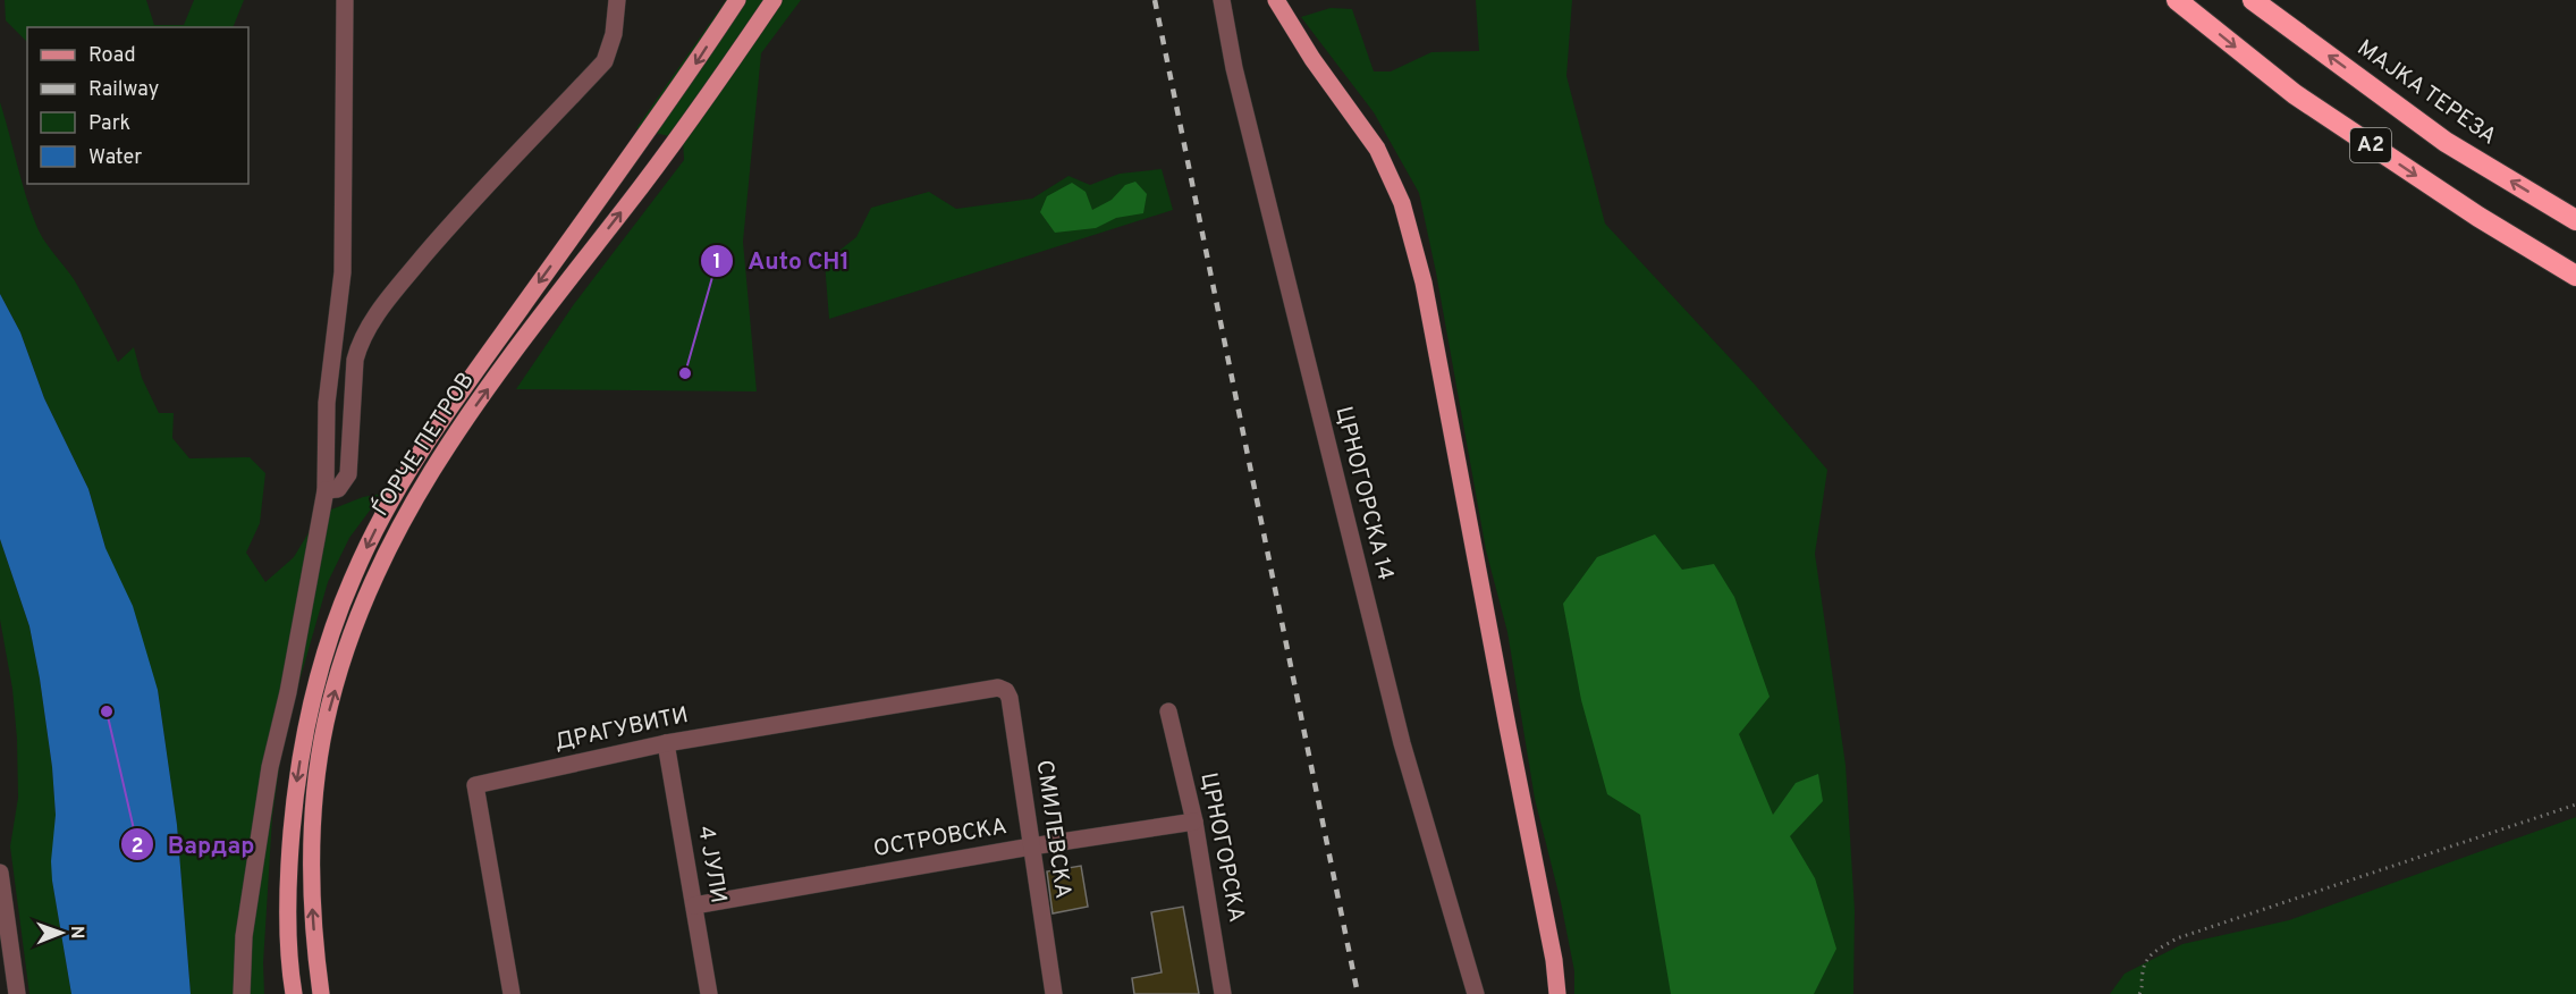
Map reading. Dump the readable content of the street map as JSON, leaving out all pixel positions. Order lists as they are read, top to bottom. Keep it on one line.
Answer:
{"streets":{"highway":["МАЈКА ТЕРЕЗА","A2"],"main road":["ЃОРЧЕ ПЕТРОВ"],"street":["ЦРНОГОРСКА 14","ДРАГУВИТИ","СМИЛЕВСКА","ОСТРОВСКА","ЦРНОГОРСКА","4 ЈУЛИ"]},"crossings":[["ДРАГУВИТИ","СМИЛЕВСКА"],["ДРАГУВИТИ","4 ЈУЛИ"],["СМИЛЕВСКА","ОСТРОВСКА"],["ОСТРОВСКА","ЦРНОГОРСКА"],["ОСТРОВСКА","4 ЈУЛИ"]],"places":["Auto CH1","Вардар"],"legend":["Road","Railway","Park","Water"],"north":"right"}
